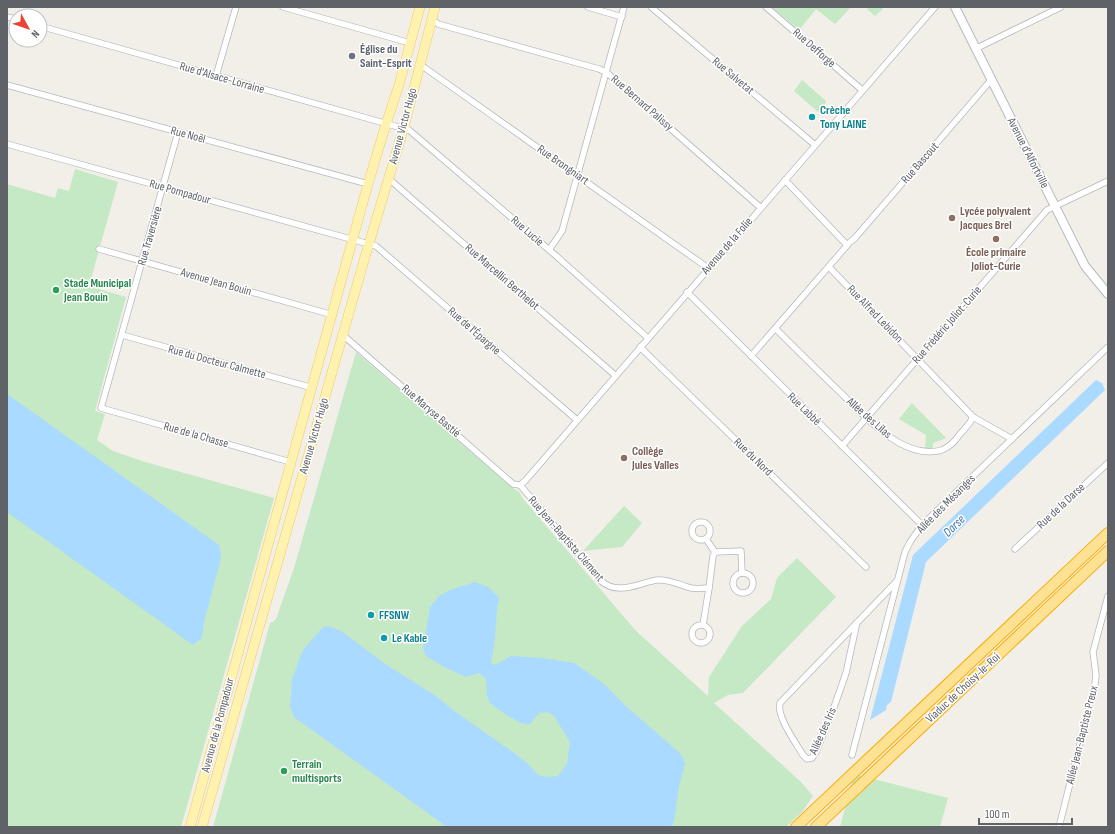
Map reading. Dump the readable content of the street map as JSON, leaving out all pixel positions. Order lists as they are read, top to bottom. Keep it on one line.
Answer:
{"streets":{"highway":["Viaduc de Choisy-le-Roi"],"main road":["Avenue Victor Hugo","Avenue d'Alfortville","Avenue de la Pompadour"],"street":["Rue Defforge","Rue Salvetat","Rue d'Alsace-Lorraine","Rue Bernard Palissy","Rue Noël","Rue Bascout","Rue Brongniart","Rue Pompadour","Rue Lucie","Rue Traversière","Avenue de la Folie","Rue Marcellin Berthelot","Avenue Jean Bouin","Rue Alfred Lebidon","Rue Frédéric Joliot-Curie","Rue de l'Épargne","Rue du Docteur Calmette","Rue Labbé","Rue Maryse Bastié","Allée des Lilas","Rue de la Chasse","Rue du Nord","Allée des Mésanges","Rue de la Darse","Rue Jean-Baptiste Clément","Allée des Iris","Allée Jean-Baptiste Preux"]},"crossings":[["Rue Defforge","Avenue de la Folie"],["Rue Salvetat","Avenue de la Folie"],["Rue d'Alsace-Lorraine","Avenue Victor Hugo"],["Rue d'Alsace-Lorraine","Rue Lucie"],["Rue Bernard Palissy","Avenue Victor Hugo"],["Rue Bernard Palissy","Avenue de la Folie"],["Avenue Victor Hugo","Rue Noël"],["Avenue Victor Hugo","Rue Brongniart"],["Avenue Victor Hugo","Rue Pompadour"],["Avenue Victor Hugo","Rue Lucie"],["Avenue Victor Hugo","Rue Marcellin Berthelot"],["Avenue Victor Hugo","Avenue Jean Bouin"],["Avenue Victor Hugo","Rue de l'Épargne"],["Avenue Victor Hugo","Rue du Docteur Calmette"],["Avenue Victor Hugo","Rue Maryse Bastié"],["Avenue Victor Hugo","Rue de la Chasse"],["Avenue Victor Hugo","Avenue de la Pompadour"],["Rue Noël","Rue Traversière"],["Avenue d'Alfortville","Rue Bascout"],["Avenue d'Alfortville","Rue Frédéric Joliot-Curie"],["Rue Bascout","Rue Alfred Lebidon"],["Rue Bascout","Rue Labbé"],["Rue Bascout","Allée des Lilas"],["Rue Brongniart","Avenue de la Folie"],["Rue Pompadour","Rue Traversière"],["Rue Lucie","Avenue de la Folie"],["Rue Traversière","Avenue Jean Bouin"],["Rue Traversière","Rue du Docteur Calmette"],["Rue Traversière","Rue de la Chasse"],["Avenue de la Folie","Rue Marcellin Berthelot"],["Avenue de la Folie","Rue de l'Épargne"],["Avenue de la Folie","Rue Labbé"],["Avenue de la Folie","Rue Maryse Bastié"],["Avenue de la Folie","Rue du Nord"],["Avenue de la Folie","Rue Jean-Baptiste Clément"],["Rue Alfred Lebidon","Rue Frédéric Joliot-Curie"],["Rue Alfred Lebidon","Allée des Lilas"],["Rue Alfred Lebidon","Allée des Mésanges"],["Rue Frédéric Joliot-Curie","Rue Labbé"],["Rue Frédéric Joliot-Curie","Allée des Lilas"],["Rue Labbé","Allée des Mésanges"],["Rue Maryse Bastié","Rue Jean-Baptiste Clément"],["Allée des Mésanges","Allée des Iris"]],"water":["Darse"],"places":["Église du Saint-Esprit","Crèche Tony LAINE","Lycée polyvalent Jacques Brel","École primaire Joliot-Curie","Stade Municipal Jean Bouin","Collège Jules Valles","FFSNW","Le Kable","Terrain multisports"],"scale_bar":"100 m","north":"bottom right"}
